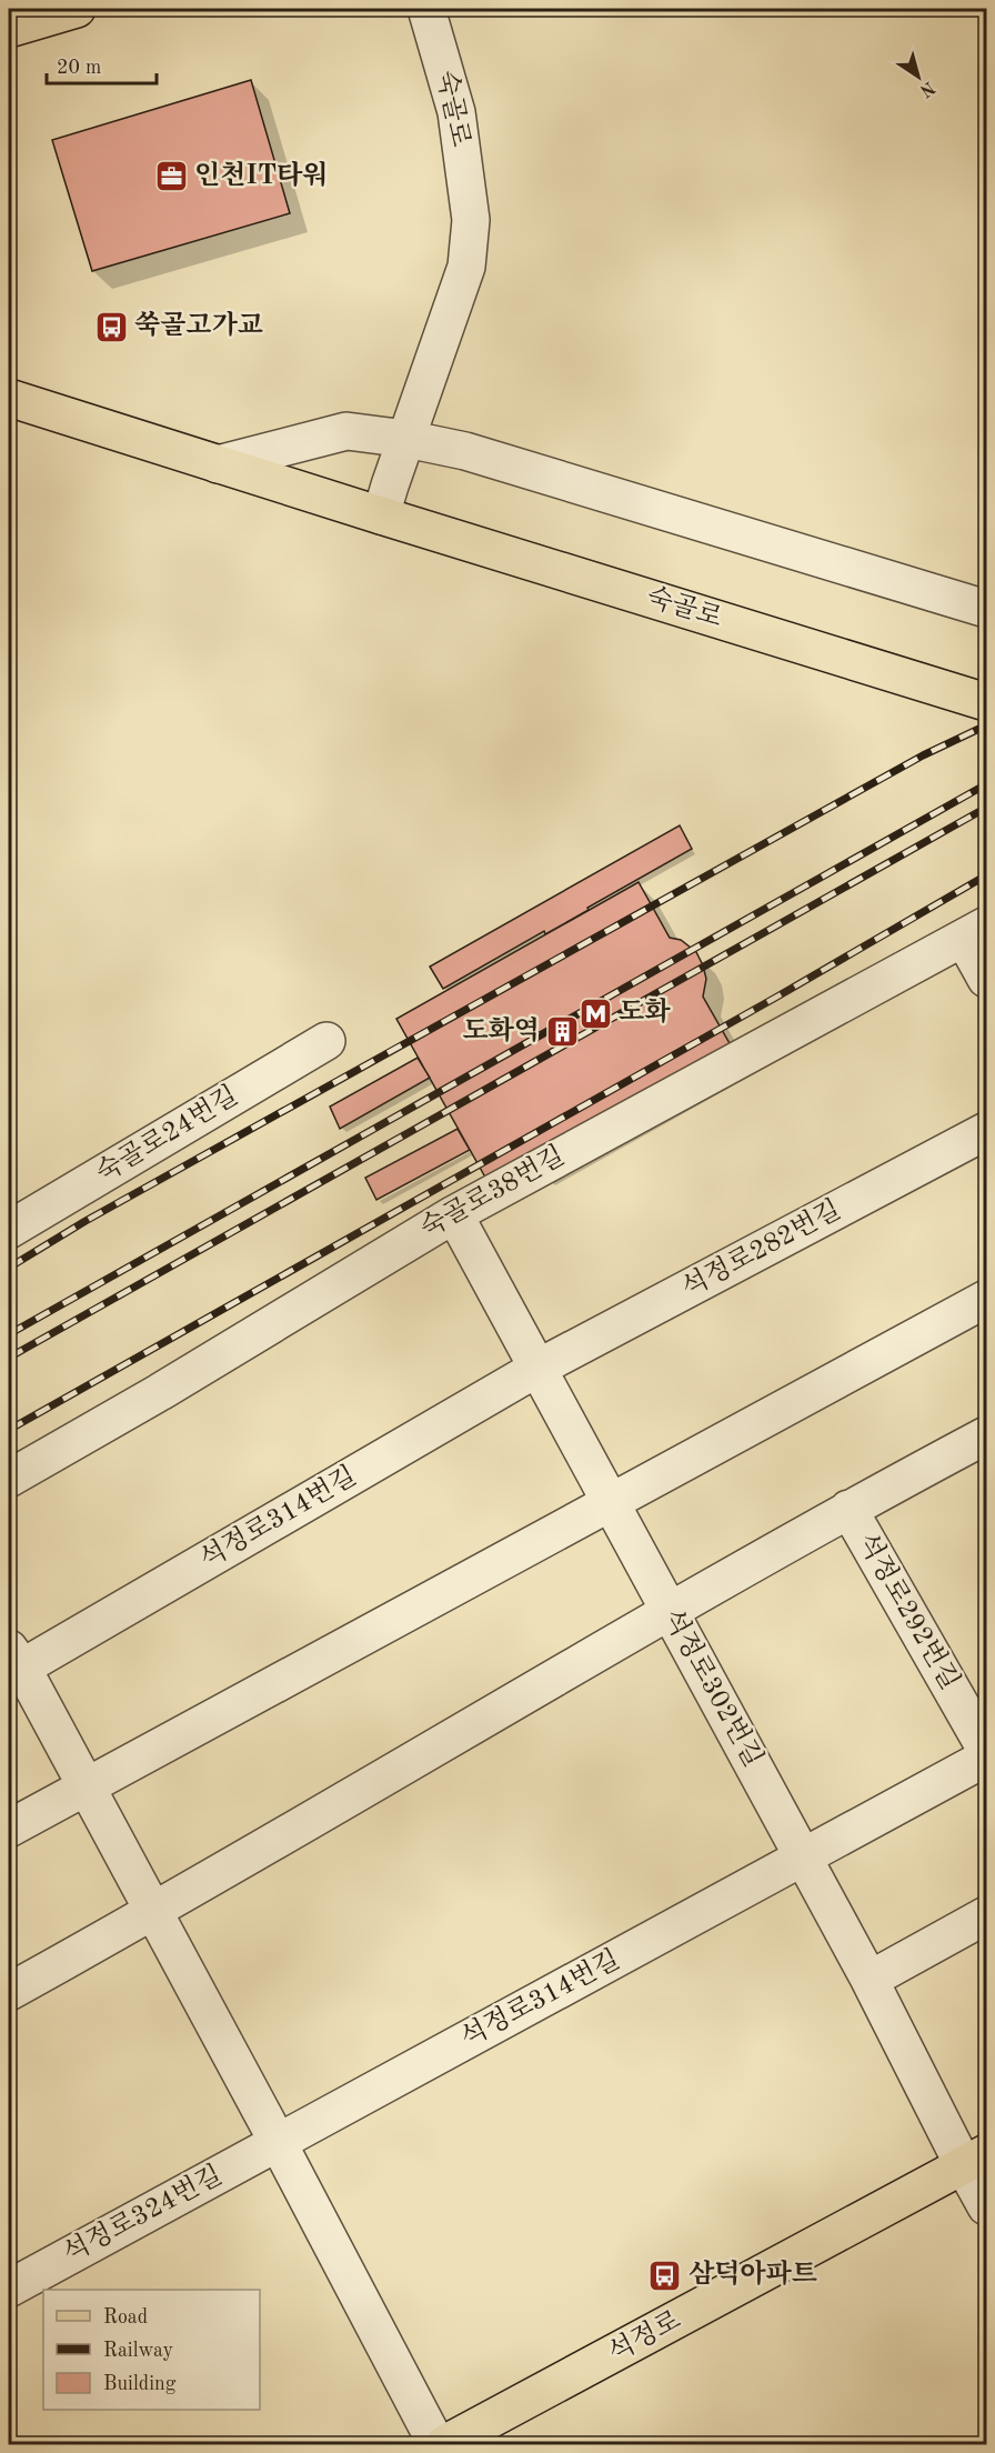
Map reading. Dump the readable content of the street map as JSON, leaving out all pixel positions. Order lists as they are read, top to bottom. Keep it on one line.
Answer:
{"streets":{"main road":["숙골로","석정로"],"lane":["숙골로24번길","숙골로38번길","석정로282번길","석정로314번길","석정로292번길","석정로302번길","석정로324번길"]},"crossings":[["숙골로38번길","석정로302번길"],["석정로282번길","석정로314번길"],["석정로282번길","석정로302번길"],["석정로314번길","석정로292번길"],["석정로314번길","석정로302번길"],["석정로314번길","석정로324번길"],["석정로292번길","석정로302번길"],["석정로302번길","석정로"]],"places":{"office":["인천IT타워"],"bus stop":["쑥골고가교","삼덕아파트"],"metro station":["도화"],"building":["도화역"]},"legend":["Road","Railway","Building"],"scale_bar":"20 m","north":"bottom right"}
